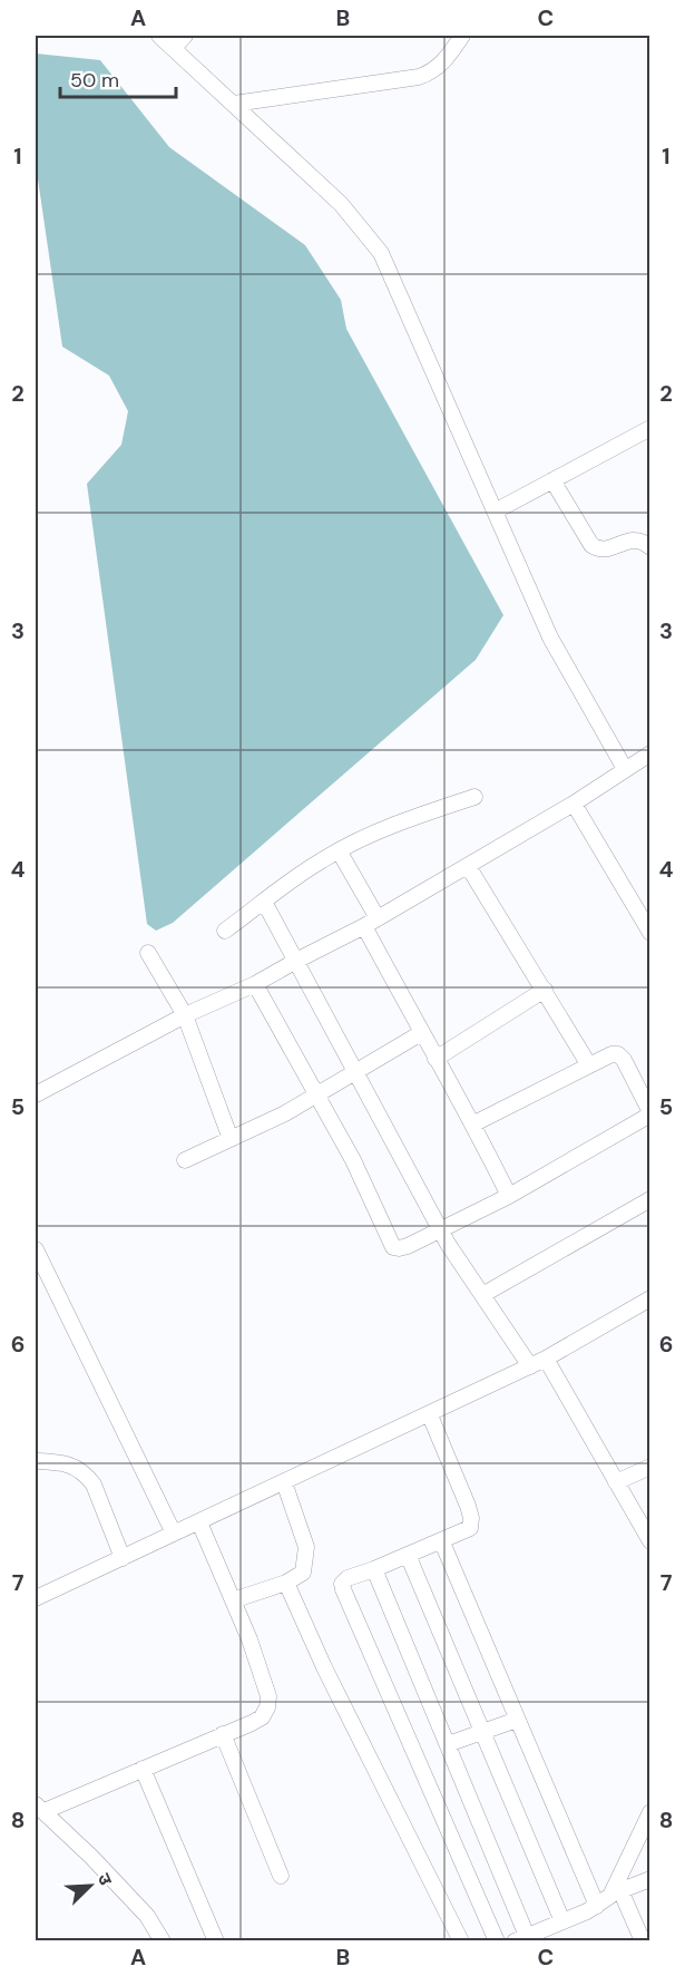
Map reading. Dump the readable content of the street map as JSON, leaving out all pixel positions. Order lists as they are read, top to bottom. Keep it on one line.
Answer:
{"scale_bar":"50 m","north":"top right","grid":{"columns":["A","B","C"],"rows":["1","2","3","4","5","6","7","8"]}}
